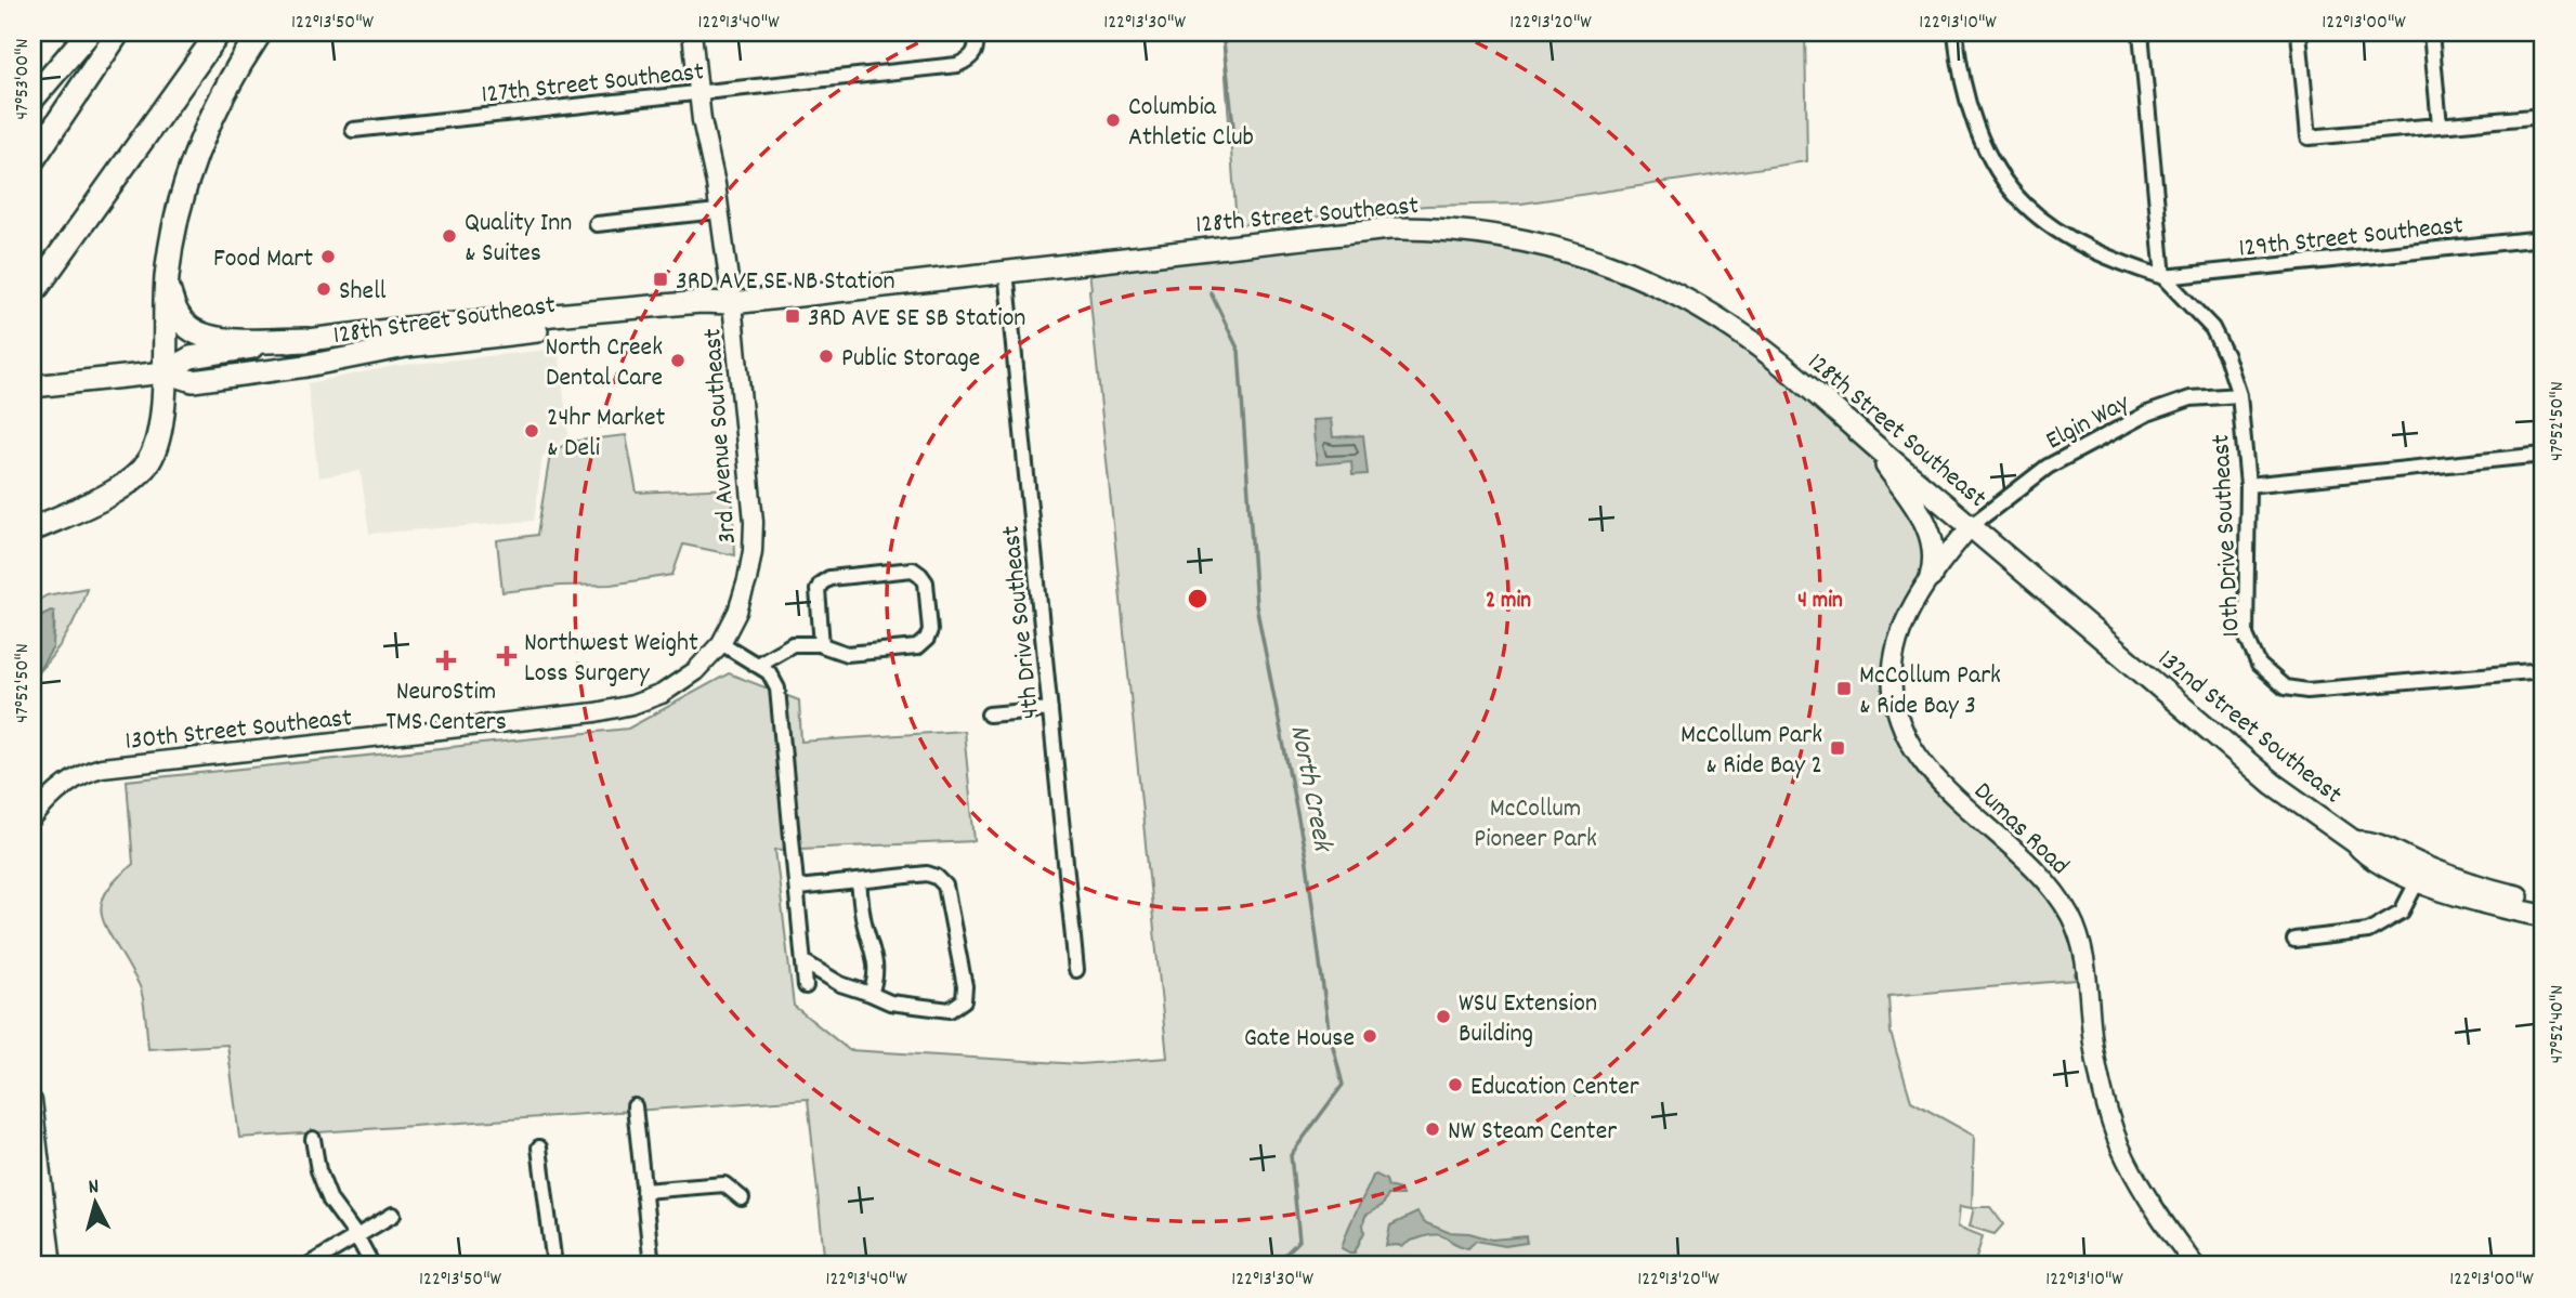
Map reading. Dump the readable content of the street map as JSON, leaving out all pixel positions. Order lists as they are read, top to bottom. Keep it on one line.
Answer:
{"streets":{"main road":["128th Street Southeast","132nd Street Southeast"],"street":["127th Street Southeast","129th Street Southeast","Elgin Way","3rd Avenue Southeast","10th Drive Southeast","4th Drive Southeast","130th Street Southeast","Dumas Road"]},"crossings":[["127th Street Southeast","3rd Avenue Southeast"],["128th Street Southeast","Elgin Way"],["128th Street Southeast","3rd Avenue Southeast"],["128th Street Southeast","4th Drive Southeast"],["128th Street Southeast","132nd Street Southeast"],["128th Street Southeast","Dumas Road"],["129th Street Southeast","10th Drive Southeast"],["Elgin Way","10th Drive Southeast"],["Elgin Way","Dumas Road"],["3rd Avenue Southeast","130th Street Southeast"]],"water":["North Creek"],"parks":["McCollum Pioneer Park"],"places":{"other":["Columbia Athletic Club","Quality Inn & Suites","Food Mart","Shell","Public Storage","North Creek Dental Care","24hr Market & Deli","WSU Extension Building","Gate House","Education Center","NW Steam Center"],"transit":["3RD AVE SE NB Station","3RD AVE SE SB Station","McCollum Park & Ride Bay 3","McCollum Park & Ride Bay 2"],"health":["Northwest Weight Loss Surgery","NeuroStim TMS Centers"]},"north":"top","coordinates":["122°13'50\"W","122°13'40\"W","122°13'30\"W","122°13'20\"W","122°13'10\"W","122°13'00\"W","47°53'00\"N","47°52'50\"N","47°52'40\"N"],"rings":["2 min","4 min"]}
